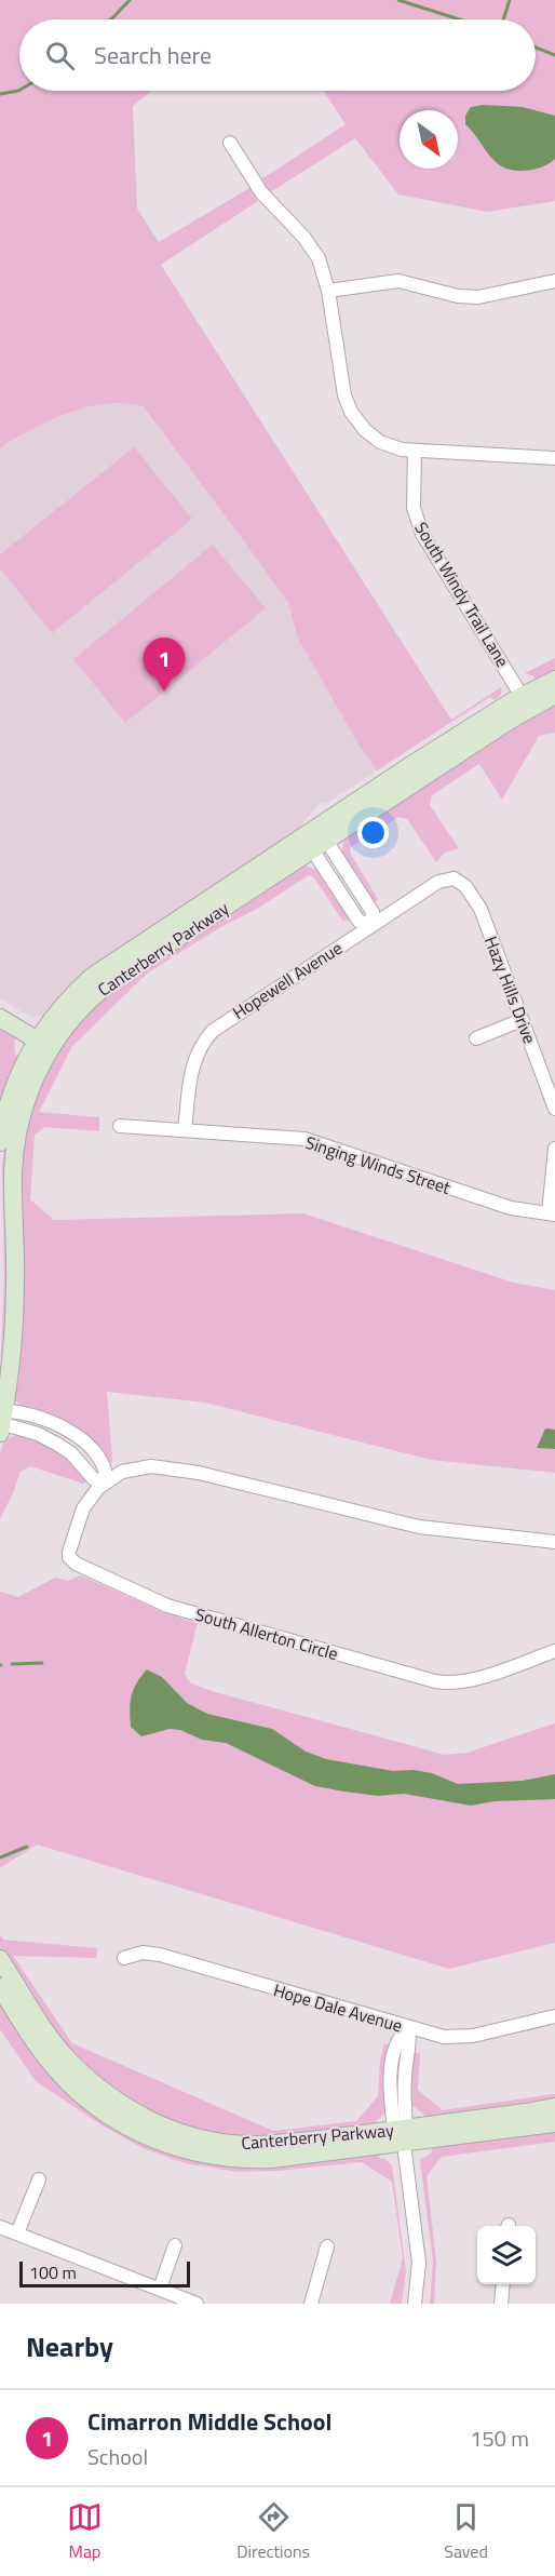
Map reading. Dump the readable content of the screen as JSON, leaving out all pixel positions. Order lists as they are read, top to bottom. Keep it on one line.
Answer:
{"streets":{"street":["South Windy Trail Lane","Canterberry Parkway","Hopewell Avenue","Hazy Hills Drive","Singing Winds Street","South Allerton Circle","Hope Dale Avenue"]},"crossings":[["South Windy Trail Lane","Canterberry Parkway"],["Hopewell Avenue","Hazy Hills Drive"],["Hopewell Avenue","Singing Winds Street"]],"scale_bar":"100 m","north":"bottom right","page":{"search":"Search here","pins":"1","scale":"100 m","heading":"Nearby","list":[{"mark":"1","name":"Cimarron Middle School","note":"School","value":"150 m"}],"nav":["Map","Directions","Saved"]}}
